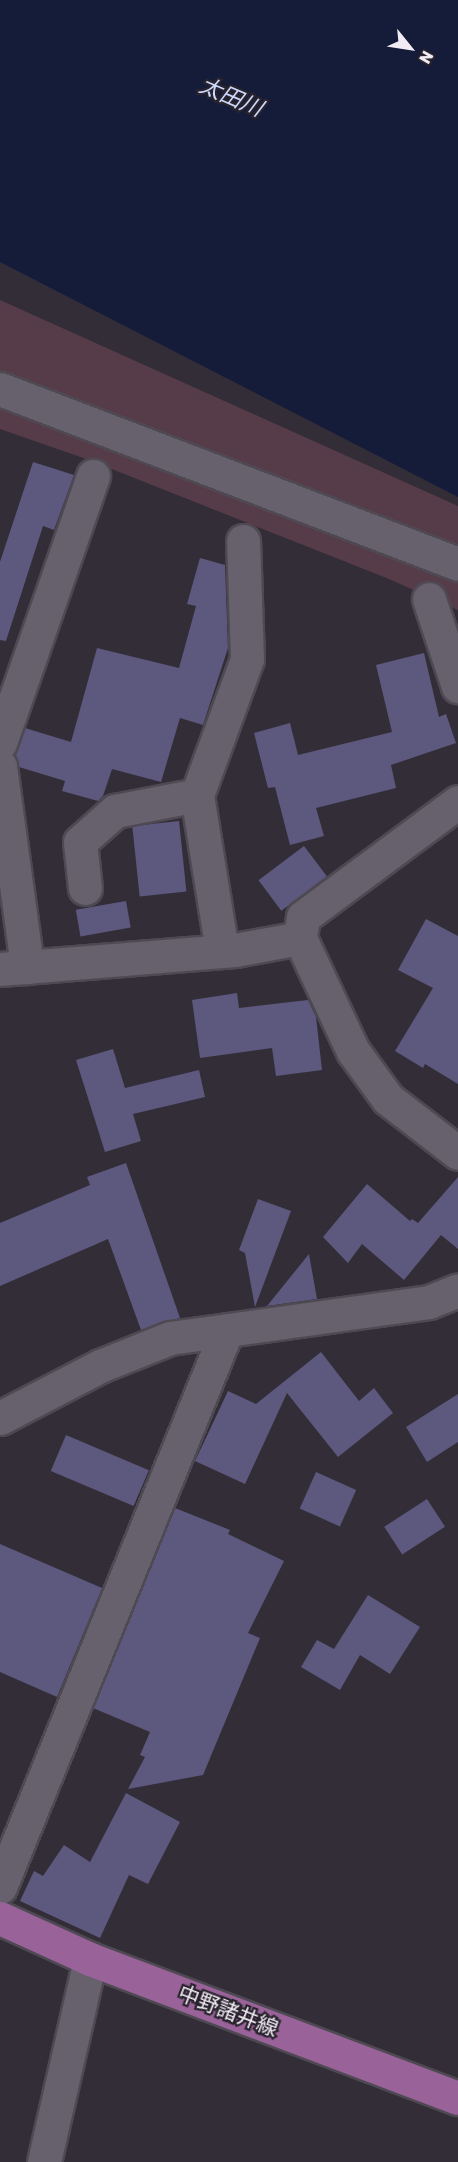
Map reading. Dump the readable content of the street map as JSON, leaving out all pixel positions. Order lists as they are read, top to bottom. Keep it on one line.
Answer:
{"streets":{"main road":["中野諸井線"]},"water":["太田川"],"north":"bottom right"}
